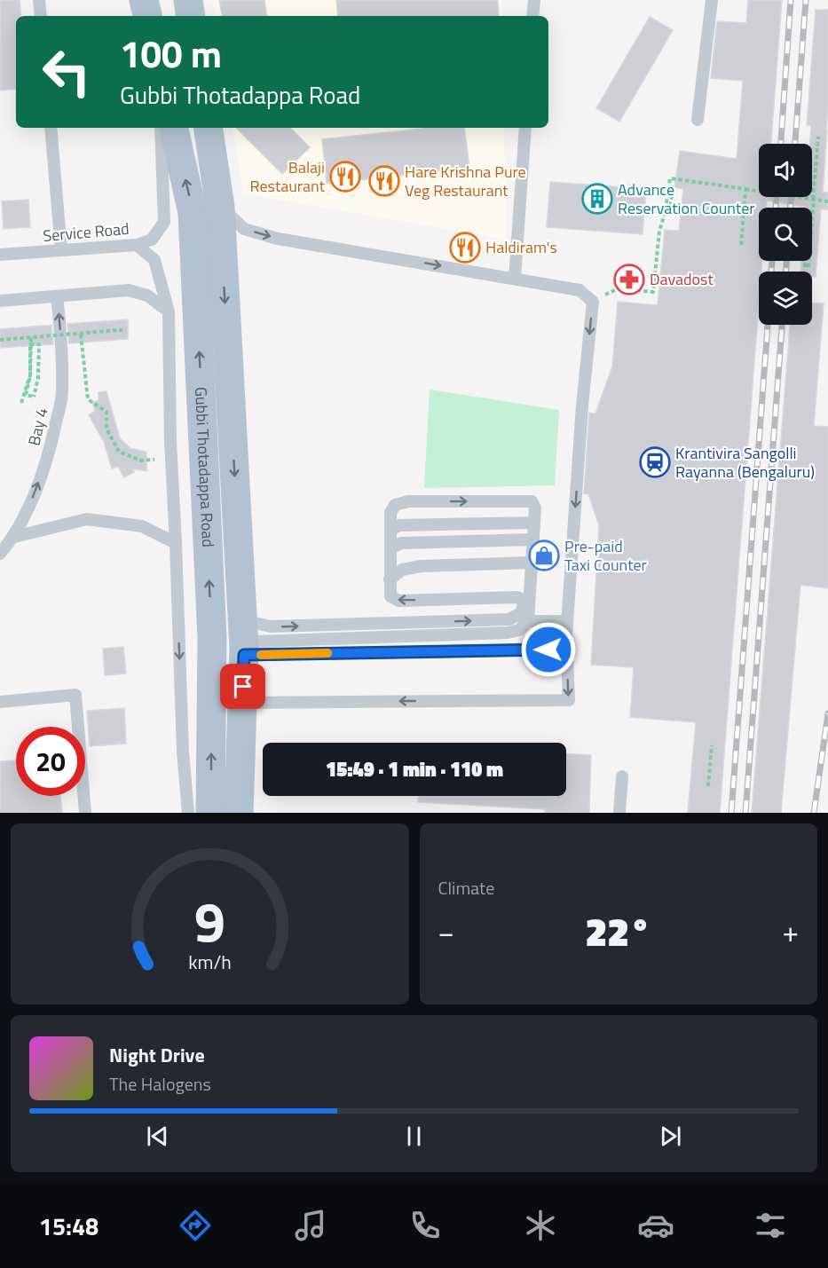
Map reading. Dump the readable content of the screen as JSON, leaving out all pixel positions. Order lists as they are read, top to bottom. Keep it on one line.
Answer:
{"streets":{"main road":["Gubbi Thotadappa Road"],"lane":["Service Road","Bay 4"]},"one_way":["Bay 4"],"places":{"restaurant":["Balaji Restaurant","Hare Krishna Pure Veg Restaurant","Haldiram's"],"building":["Advance Reservation Counter"],"pharmacy":["Davadost"],"station":["Krantivira Sangolli Rayanna (Bengaluru)"],"shop":["Pre-paid Taxi Counter"]},"page":{"turn":["100 m","Gubbi Thotadappa Road"],"limit":"20","trip":"15:49 · 1 min · 110 m","tile":"Climate","heat":["−","22°","+"],"song":["Night Drive","The Halogens"],"tabs":"15:48","gauge":["9","km/h"]}}
